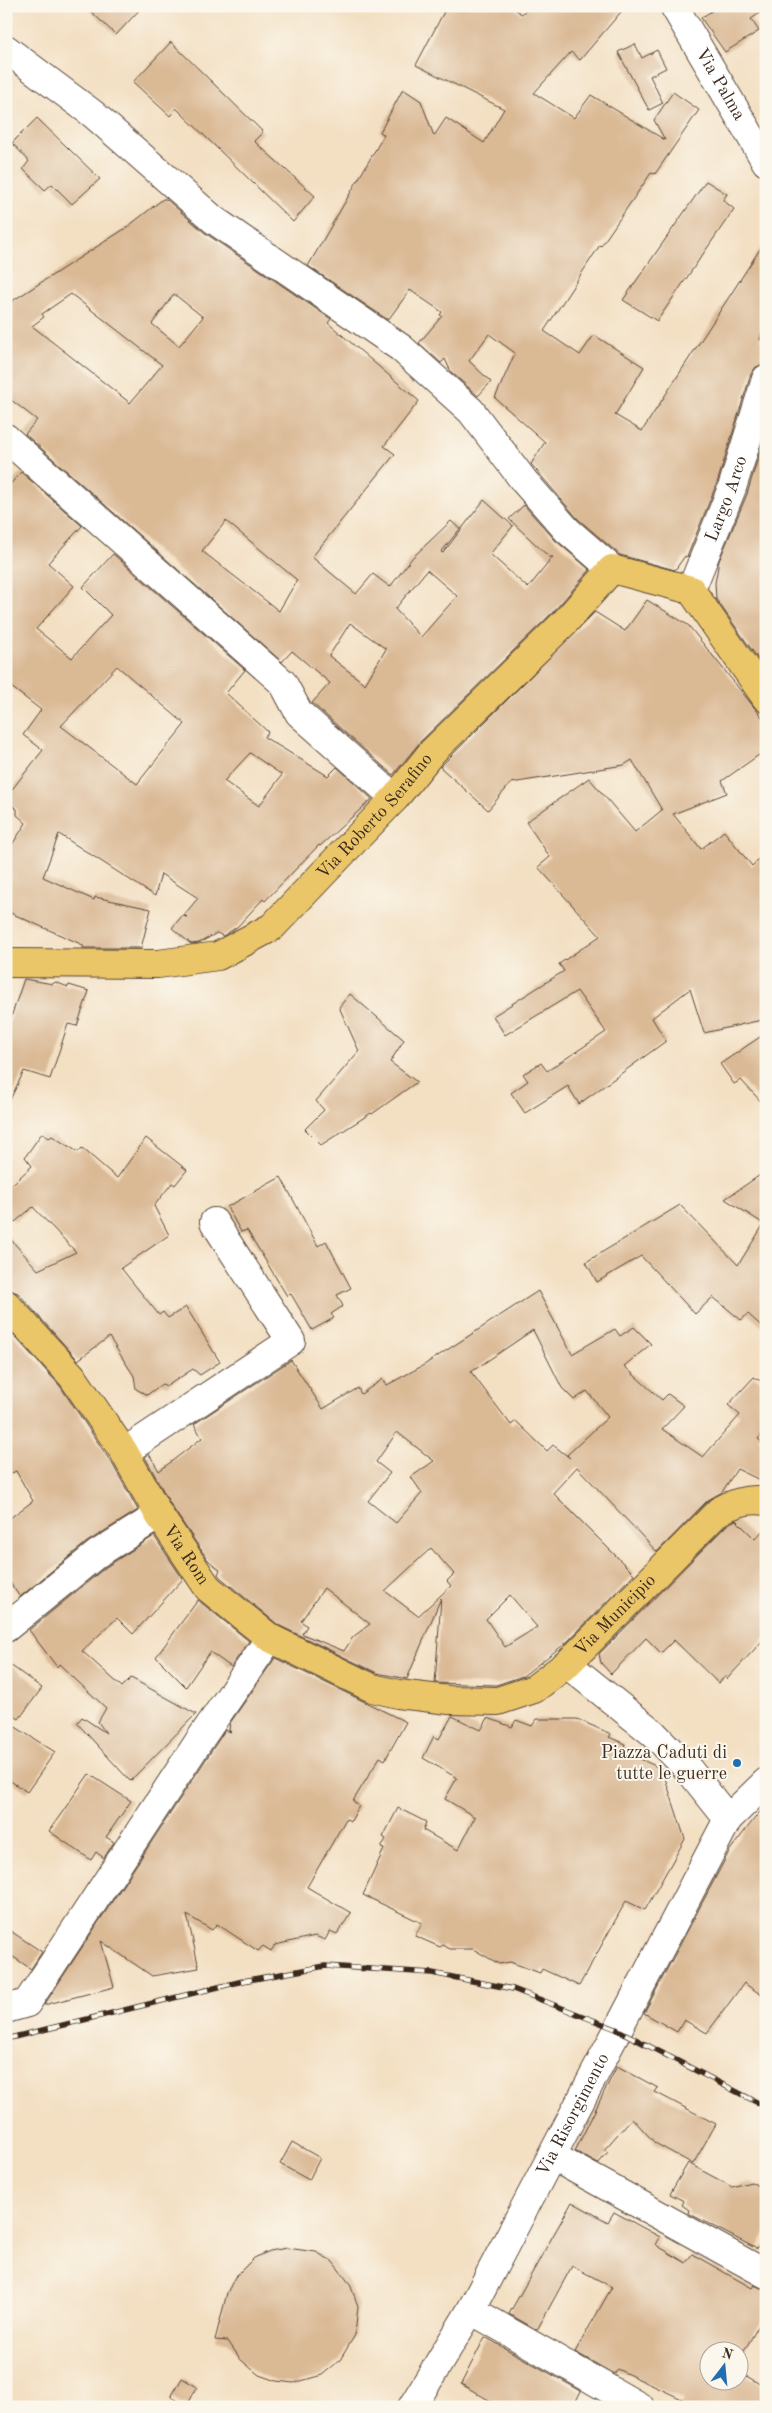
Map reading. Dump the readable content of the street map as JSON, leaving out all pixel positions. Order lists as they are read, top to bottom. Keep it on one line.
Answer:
{"streets":{"main road":["Via Roberto Serafino","Via Rom","Via Municipio"],"street":["Via Palma","Largo Arco","Via Risorgimento"]},"crossings":[["Via Rom","Via Municipio"]],"places":["Piazza Caduti di tutte le guerre"],"north":"top"}
